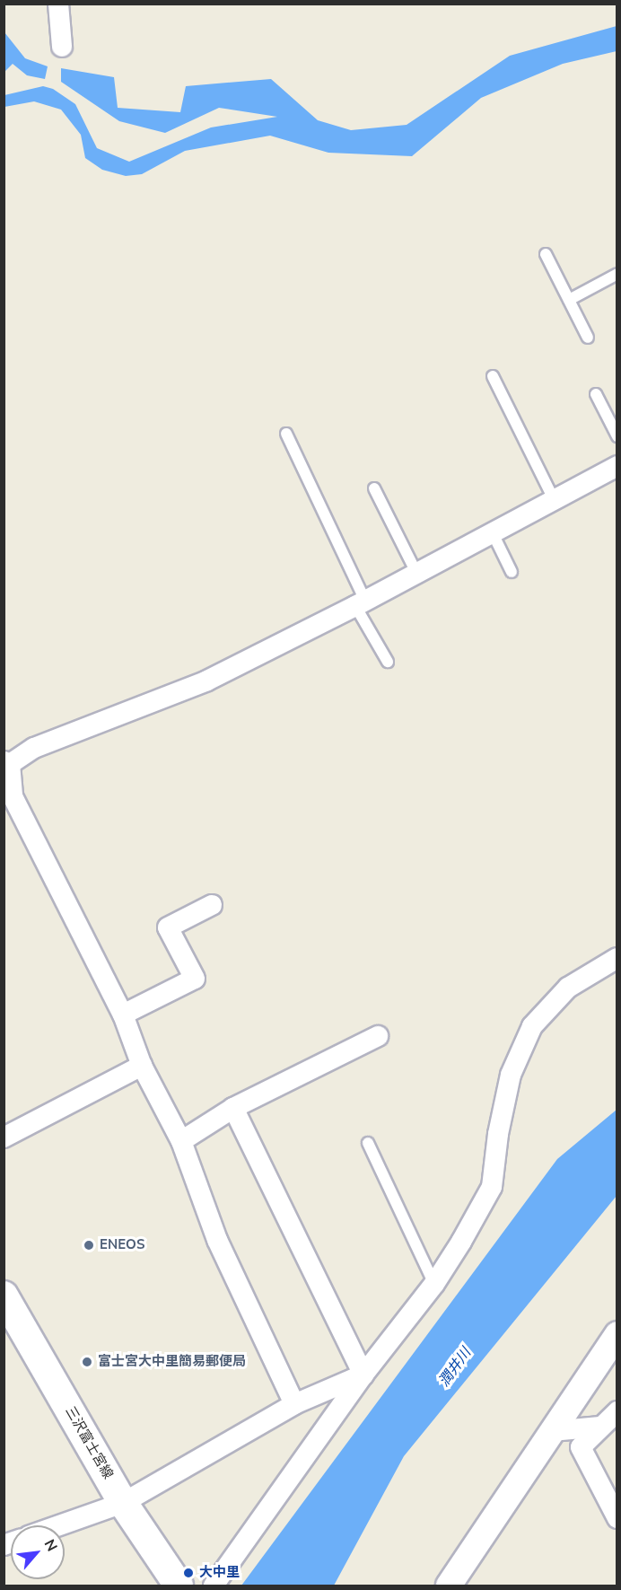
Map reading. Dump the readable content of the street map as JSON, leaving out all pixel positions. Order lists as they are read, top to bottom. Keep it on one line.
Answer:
{"streets":{"main road":["三沢富士宮線"]},"water":["潤井川"],"places":["ENEOS","富士宮大中里簡易郵便局","大中里"],"north":"top right"}
